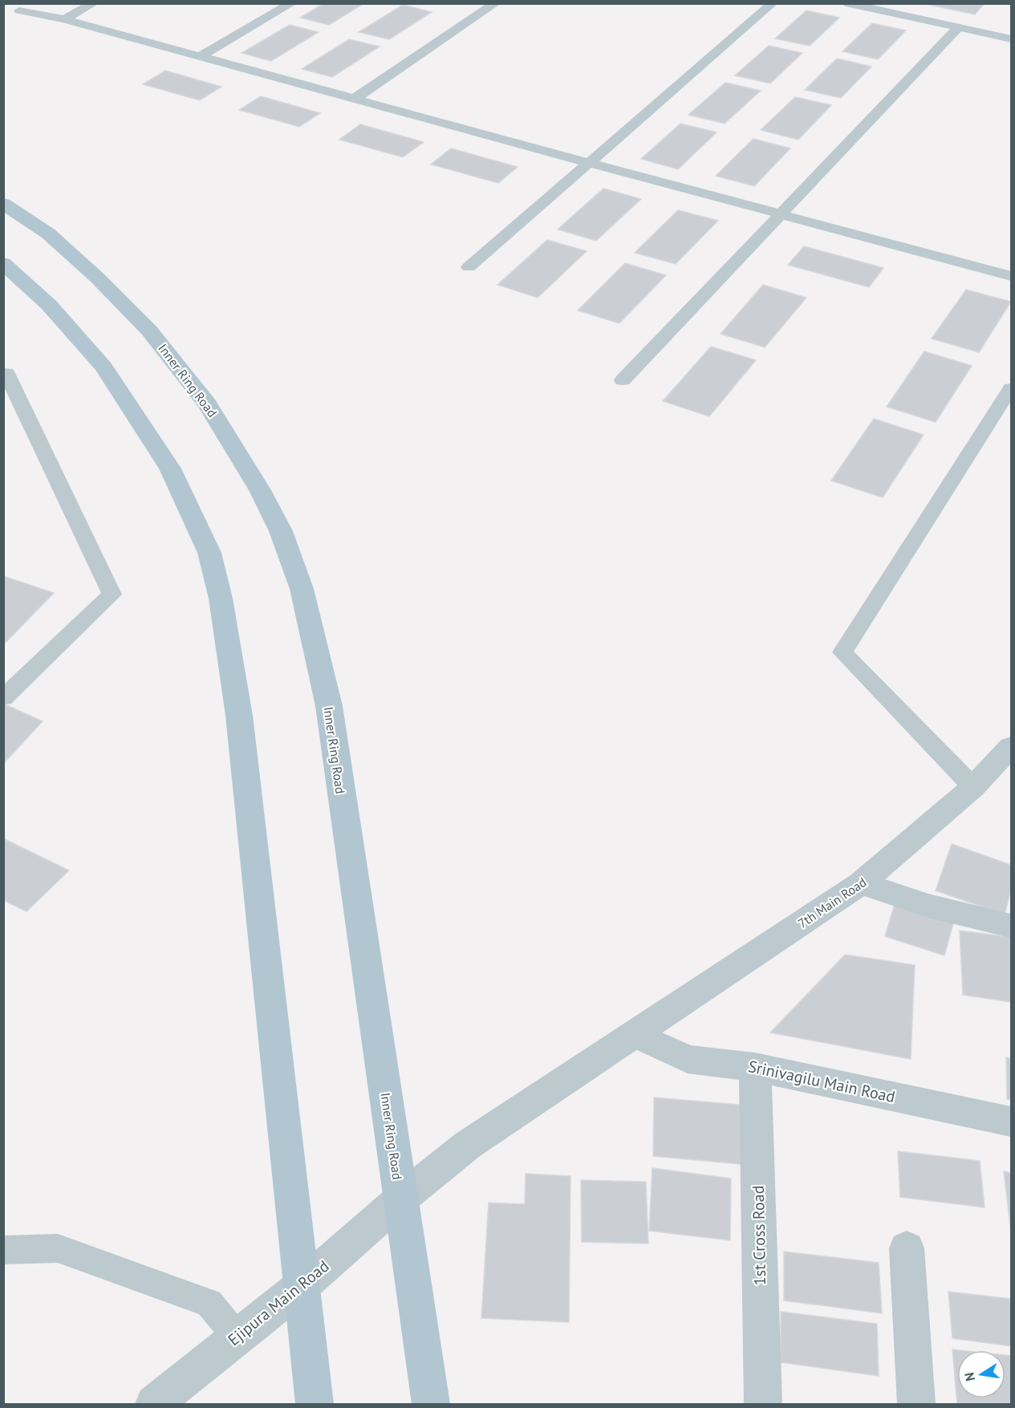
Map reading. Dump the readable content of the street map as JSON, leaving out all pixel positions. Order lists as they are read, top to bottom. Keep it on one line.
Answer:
{"streets":{"main road":["Inner Ring Road"],"street":["7th Main Road","Srinivagilu Main Road","1st Cross Road","Ejipura Main Road"]},"crossings":[["Inner Ring Road","7th Main Road"],["Inner Ring Road","Ejipura Main Road"],["7th Main Road","Srinivagilu Main Road"],["7th Main Road","Ejipura Main Road"],["Srinivagilu Main Road","1st Cross Road"]],"north":"left"}
